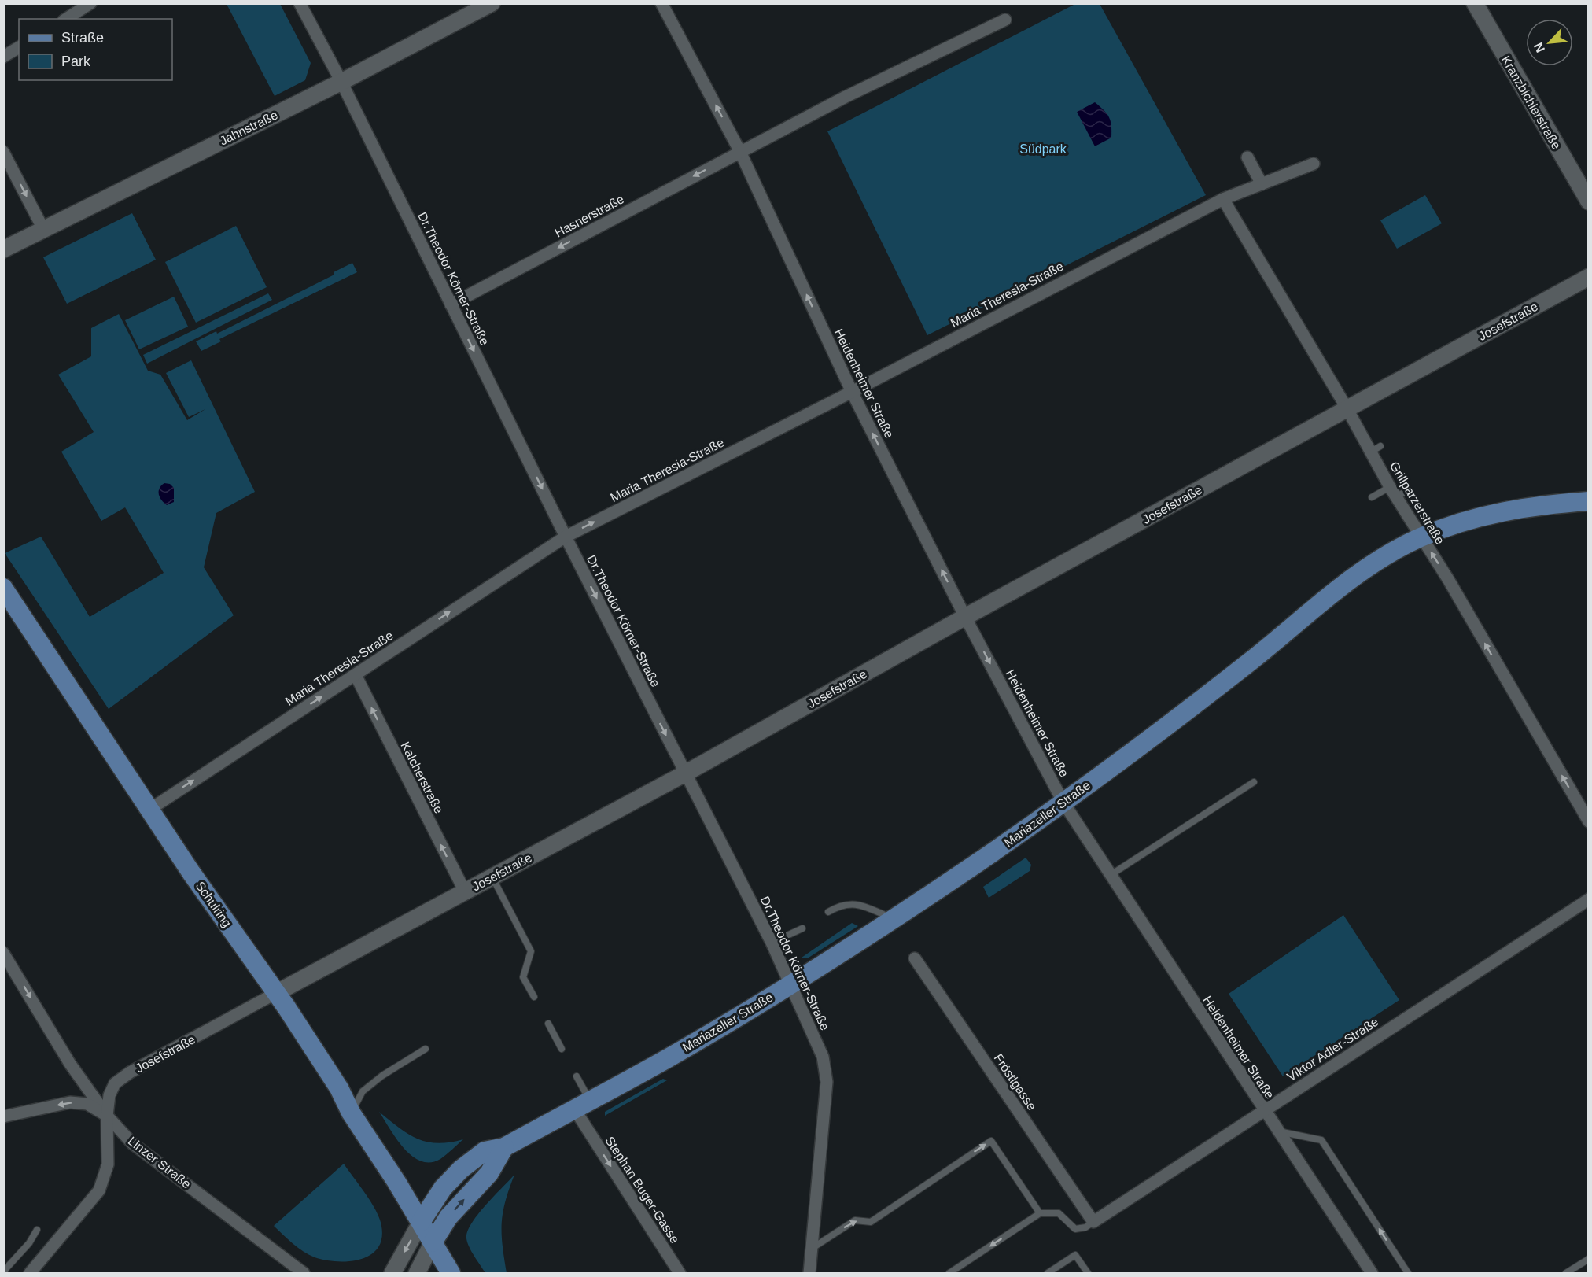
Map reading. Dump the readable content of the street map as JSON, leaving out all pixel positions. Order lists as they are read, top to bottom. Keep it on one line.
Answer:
{"streets":{"main road":["Mariazeller Straße","Schulring"],"street":["Kranzbichlerstraße","Jahnstraße","Hasnerstraße","Dr.Theodor Körner-Straße","Maria Theresia-Straße","Josefstraße","Heidenheimer Straße","Grillparzerstraße","Kalcherstraße","Viktor Adler-Straße","Fröstlgasse","Linzer Straße","Stephan Buger-Gasse"]},"crossings":[["Jahnstraße","Dr.Theodor Körner-Straße"],["Hasnerstraße","Dr.Theodor Körner-Straße"],["Hasnerstraße","Heidenheimer Straße"],["Dr.Theodor Körner-Straße","Maria Theresia-Straße"],["Dr.Theodor Körner-Straße","Josefstraße"],["Dr.Theodor Körner-Straße","Mariazeller Straße"],["Maria Theresia-Straße","Heidenheimer Straße"],["Maria Theresia-Straße","Grillparzerstraße"],["Maria Theresia-Straße","Kalcherstraße"],["Maria Theresia-Straße","Schulring"],["Josefstraße","Heidenheimer Straße"],["Josefstraße","Grillparzerstraße"],["Josefstraße","Kalcherstraße"],["Josefstraße","Schulring"],["Josefstraße","Linzer Straße"],["Heidenheimer Straße","Mariazeller Straße"],["Heidenheimer Straße","Viktor Adler-Straße"],["Grillparzerstraße","Mariazeller Straße"],["Mariazeller Straße","Schulring"],["Mariazeller Straße","Stephan Buger-Gasse"],["Viktor Adler-Straße","Fröstlgasse"]],"one_way":["Hasnerstraße","Dr.Theodor Körner-Straße","Maria Theresia-Straße","Grillparzerstraße","Kalcherstraße","Stephan Buger-Gasse"],"parks":["Südpark"],"legend":["Straße","Park"],"north":"bottom left"}
